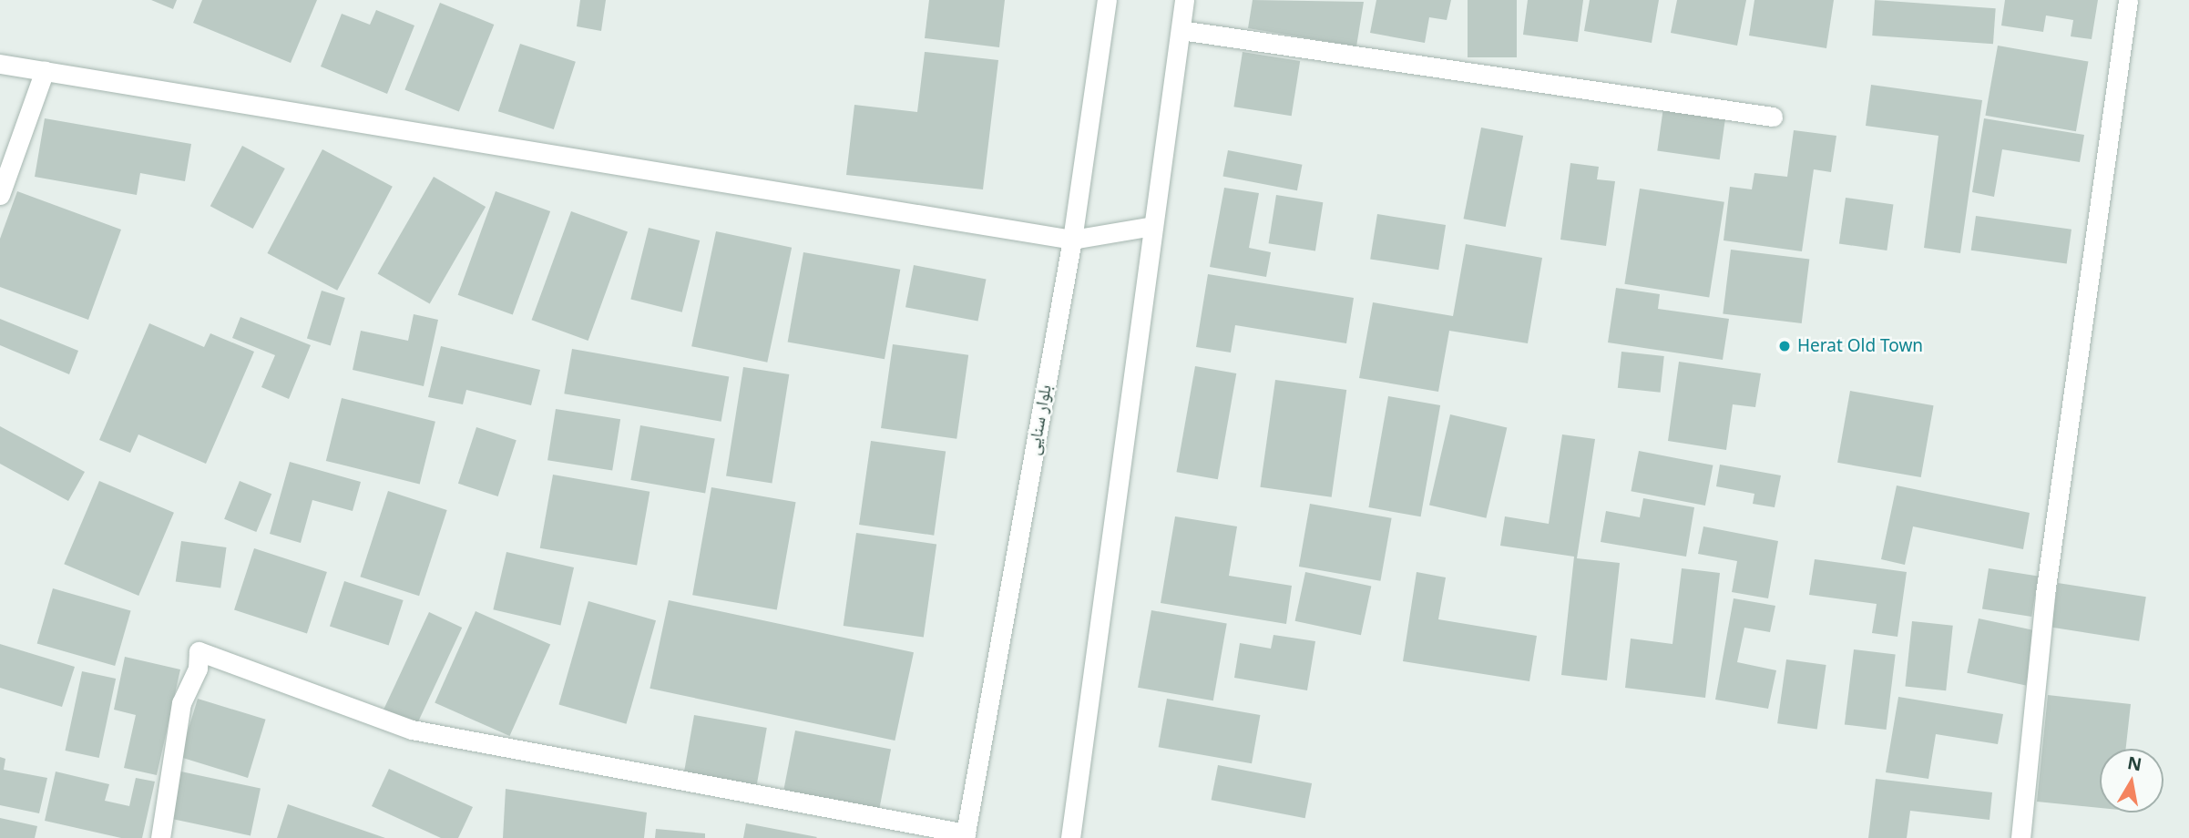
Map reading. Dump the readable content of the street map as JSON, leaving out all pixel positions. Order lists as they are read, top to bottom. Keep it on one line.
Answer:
{"streets":{"street":["بلوار سنایی"]},"places":["Herat Old Town"],"north":"top"}
